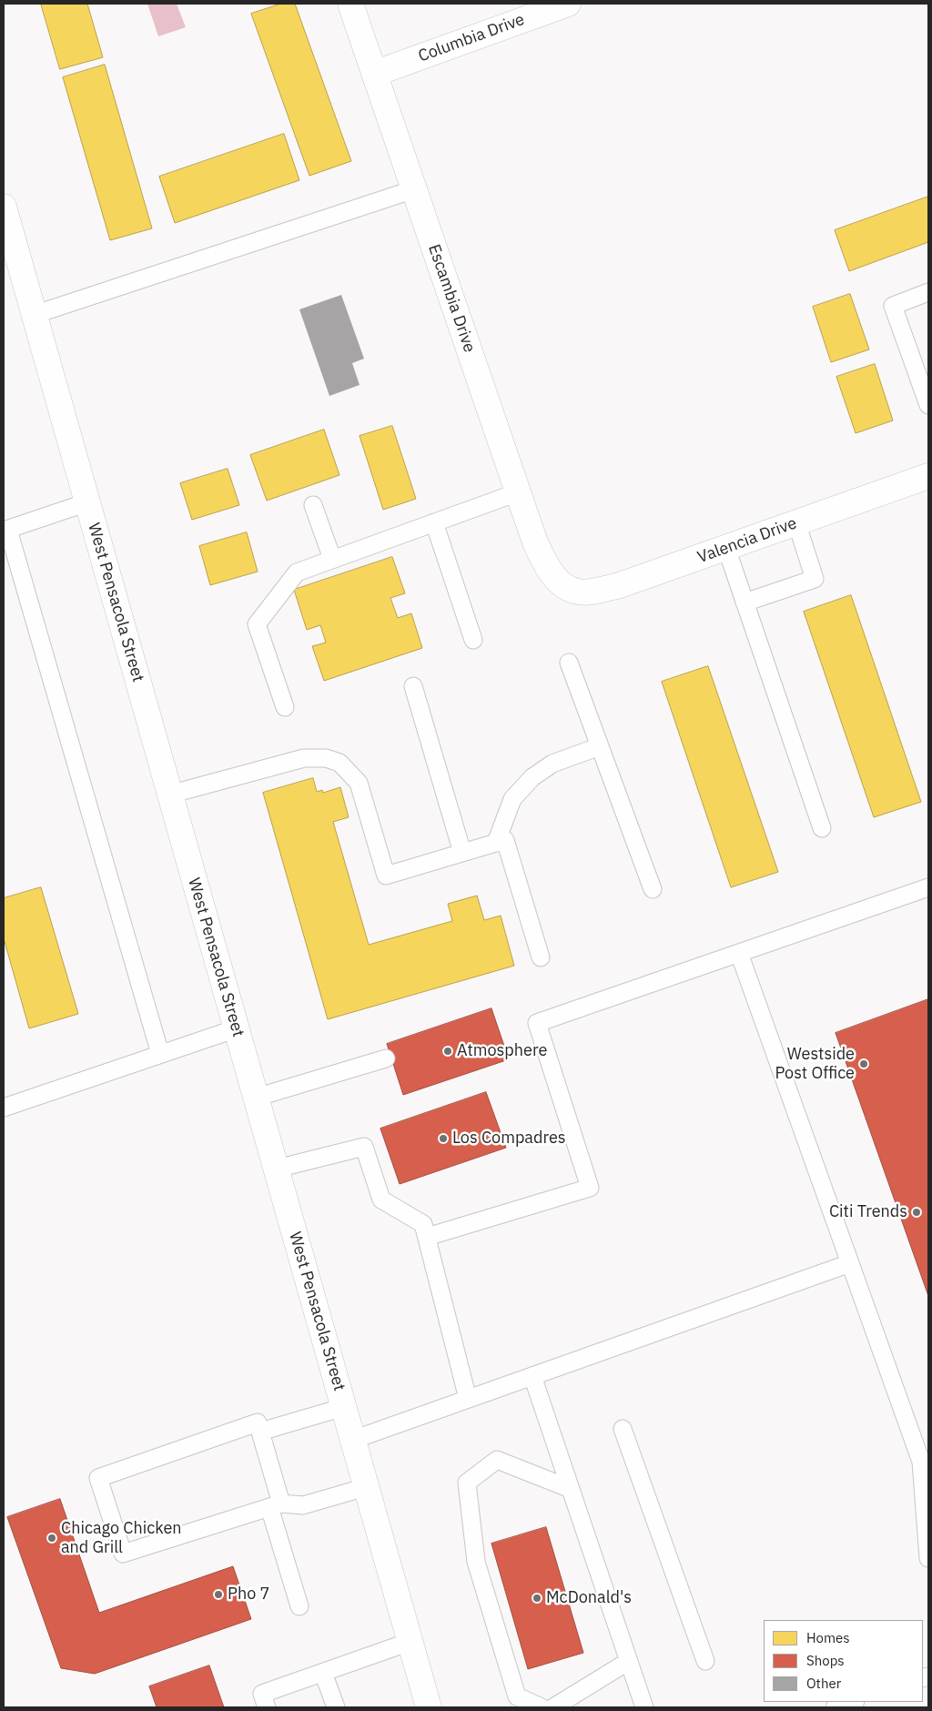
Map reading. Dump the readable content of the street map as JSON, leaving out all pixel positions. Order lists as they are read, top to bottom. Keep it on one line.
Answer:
{"streets":{"main road":["Columbia Drive","Escambia Drive","Valencia Drive","West Pensacola Street"]},"crossings":[["Columbia Drive","Escambia Drive"],["Escambia Drive","Valencia Drive"]],"places":["Atmosphere","Westside Post Office","Los Compadres","Citi Trends","Chicago Chicken and Grill","Pho 7","McDonald's"],"legend":["Homes","Shops","Other"]}
